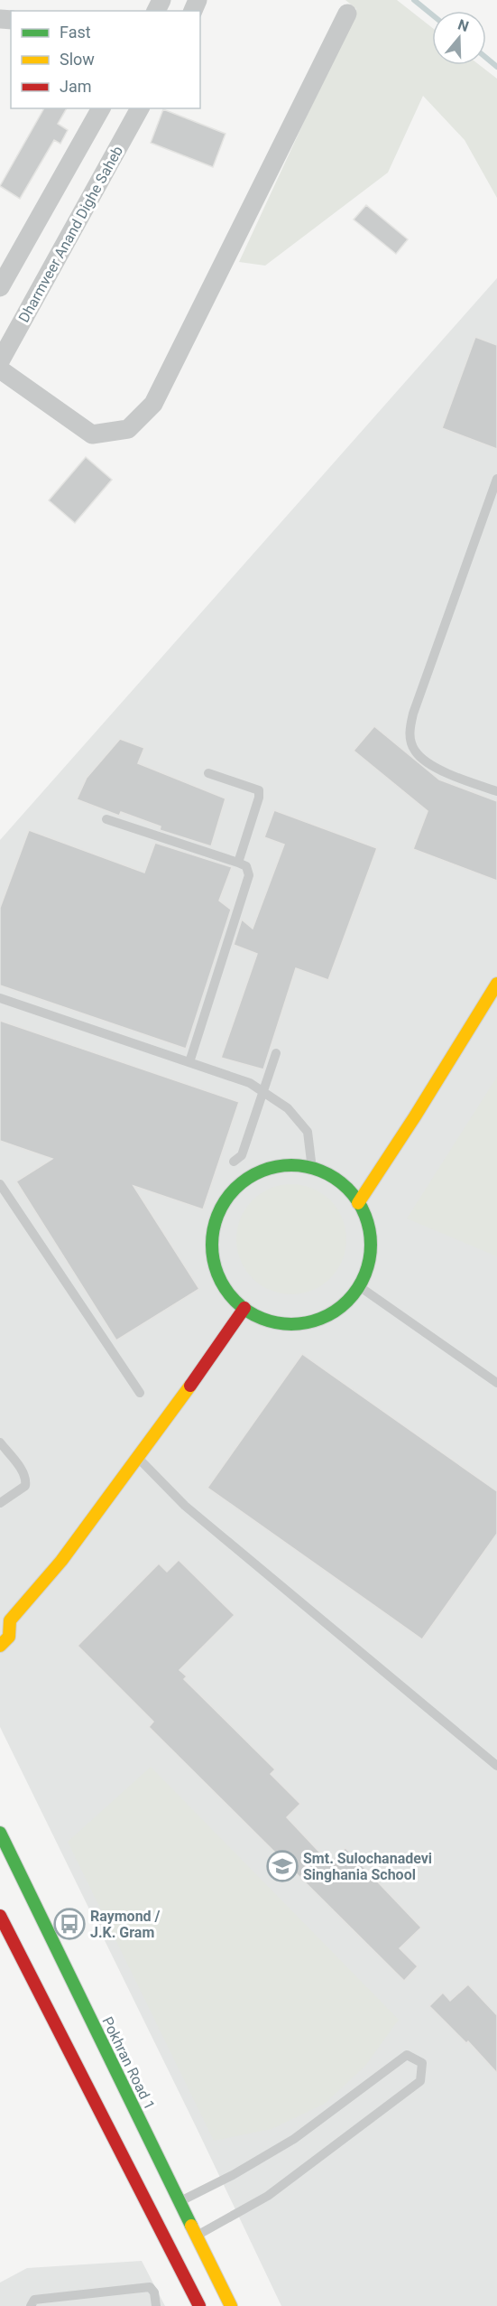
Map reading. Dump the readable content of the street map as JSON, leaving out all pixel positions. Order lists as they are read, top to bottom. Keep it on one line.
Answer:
{"streets":{"street":["Dharmveer Anand Dighe Saheb","Pokhran Road 1"]},"places":{"school or university":["Smt. Sulochanadevi Singhania School"],"bus stop":["Raymond / J.K. Gram"]},"legend":["Fast","Slow","Jam"],"north":"top"}
